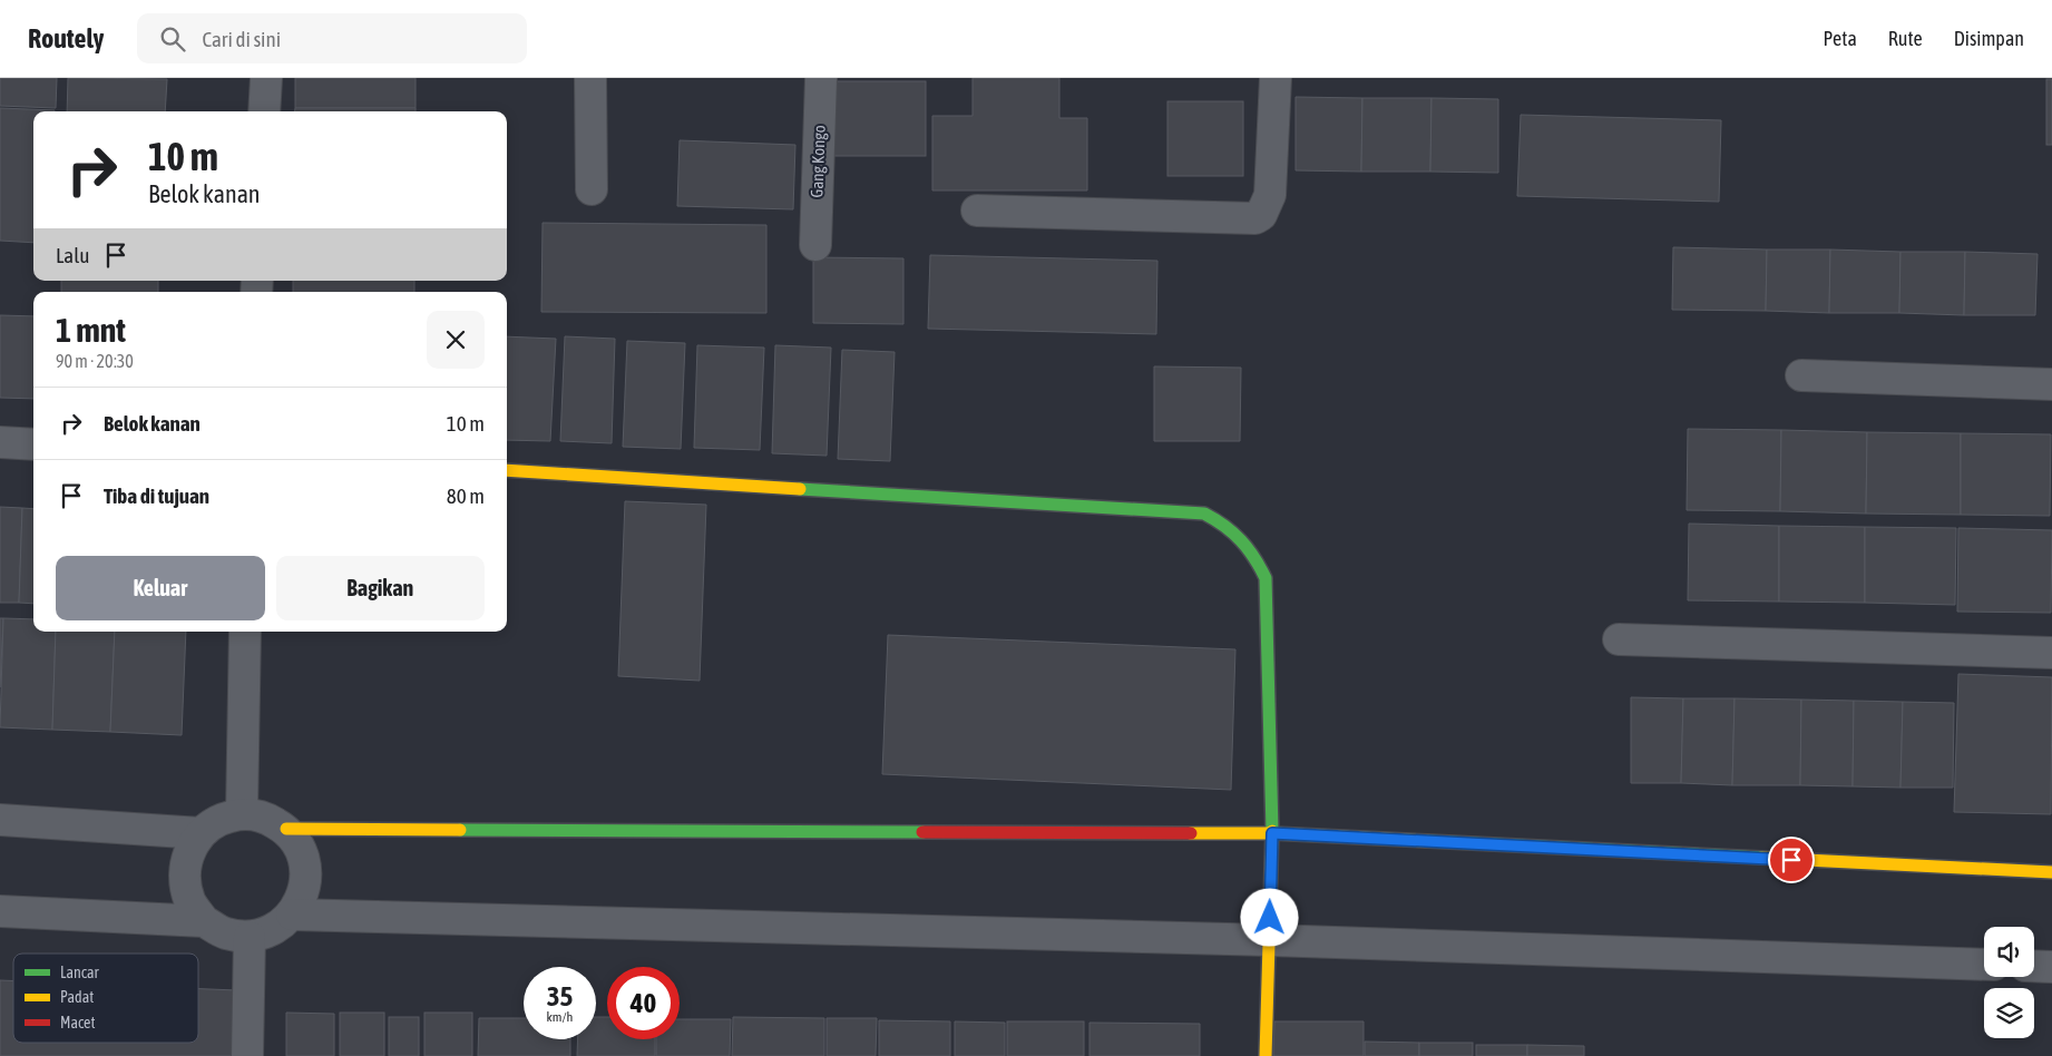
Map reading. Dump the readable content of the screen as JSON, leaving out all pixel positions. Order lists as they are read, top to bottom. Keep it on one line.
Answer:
{"streets":{"street":["Gang Kongo"]},"legend":["Lancar","Padat","Macet"],"page":{"header":"Routely","search":"Cari di sini","nav":["Peta","Rute","Disimpan"],"turn":["10 m","Belok kanan"],"then":"Lalu","heading":["1 mnt","90 m · 20:30"],"list":[{"name":"Belok kanan","value":"10 m"},{"name":"Tiba di tujuan","value":"80 m"}],"buttons":["Keluar","Bagikan"],"speed":"35 km/h","limit":"40"}}
